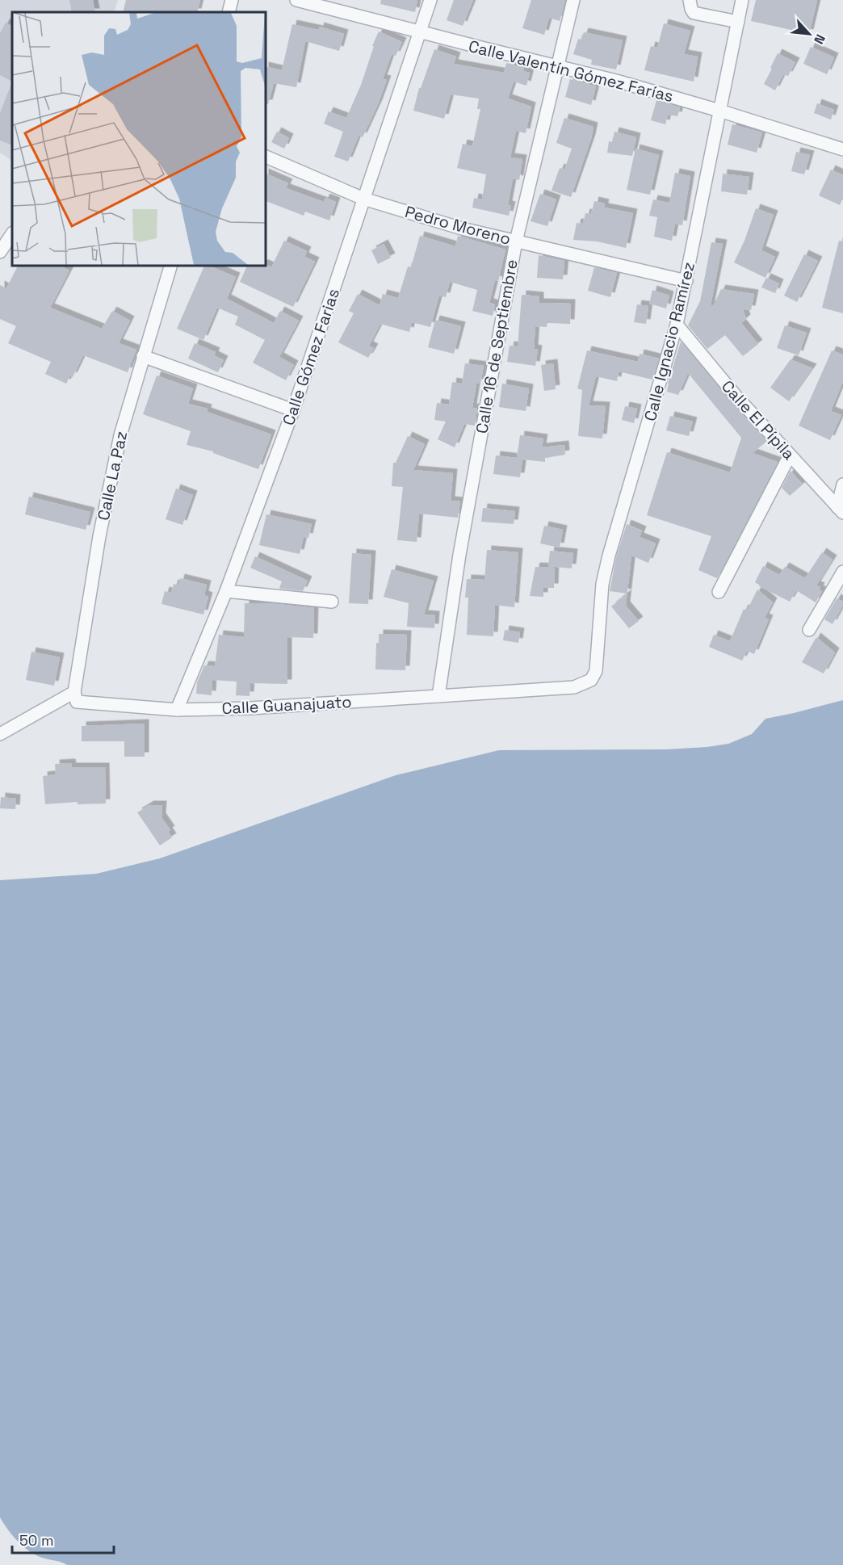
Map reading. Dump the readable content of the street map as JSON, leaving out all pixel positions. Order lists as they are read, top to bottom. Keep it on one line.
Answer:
{"streets":{"street":["Calle Valentín Gómez Farías","Pedro Moreno","Calle Ignacio Ramírez","Calle 16 de Septiembre","Calle Gómez Farias","Calle El Pípila","Calle La Paz","Calle Guanajuato"]},"crossings":[["Calle Valentín Gómez Farías","Calle Ignacio Ramírez"],["Calle Valentín Gómez Farías","Calle 16 de Septiembre"],["Calle Valentín Gómez Farías","Calle Gómez Farias"],["Pedro Moreno","Calle Ignacio Ramírez"],["Pedro Moreno","Calle 16 de Septiembre"],["Pedro Moreno","Calle Gómez Farias"],["Calle Ignacio Ramírez","Calle El Pípila"],["Calle Ignacio Ramírez","Calle Guanajuato"],["Calle 16 de Septiembre","Calle Guanajuato"],["Calle Gómez Farias","Calle Guanajuato"],["Calle La Paz","Calle Guanajuato"]],"scale_bar":"50 m","north":"bottom right"}
